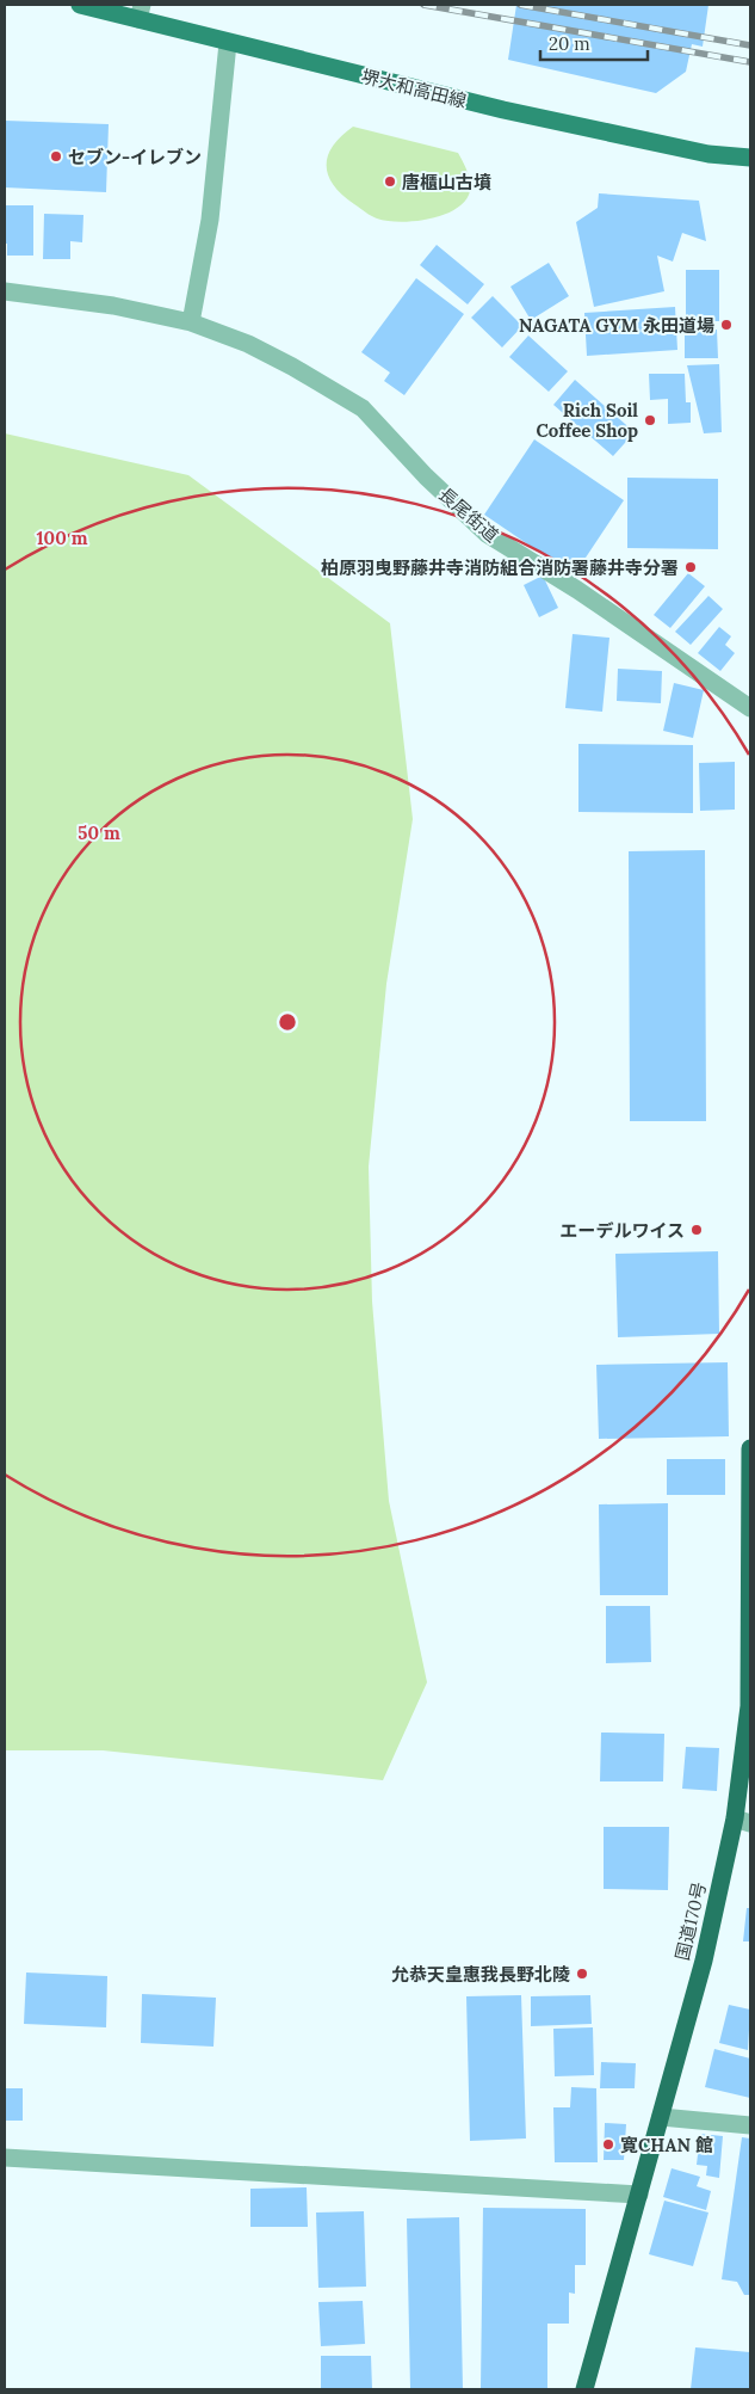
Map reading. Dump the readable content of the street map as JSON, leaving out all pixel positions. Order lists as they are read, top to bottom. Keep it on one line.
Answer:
{"streets":{"highway":["国道170号"],"main road":["堺大和高田線"],"street":["長尾街道"]},"places":["セブン-イレブン","唐櫃山古墳","NAGATA GYM 永田道場","Rich Soil Coffee Shop","柏原羽曳野藤井寺消防組合消防署藤井寺分署","エーデルワイス","允恭天皇惠我長野北陵","寛CHAN 館"],"scale_bar":"20 m","rings":["100 m","50 m"]}
